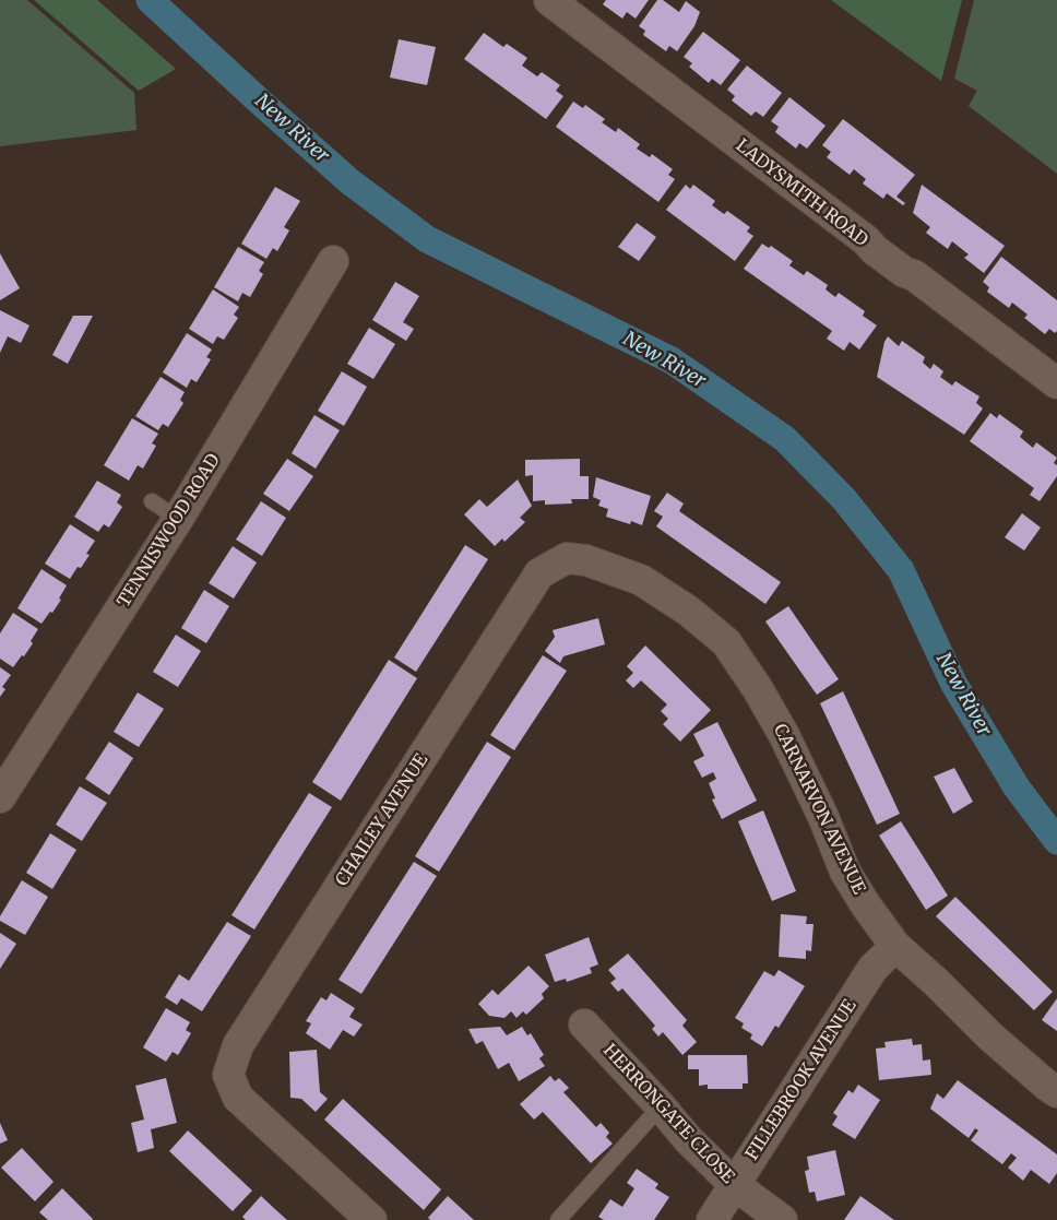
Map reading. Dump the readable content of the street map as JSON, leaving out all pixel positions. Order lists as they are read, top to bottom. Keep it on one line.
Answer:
{"streets":{"street":["LADYSMITH ROAD","TENNISWOOD ROAD","CARNARVON AVENUE","CHAILEY AVENUE","FILLEBROOK AVENUE","HERRONGATE CLOSE"]},"crossings":[["CARNARVON AVENUE","CHAILEY AVENUE"],["CARNARVON AVENUE","FILLEBROOK AVENUE"],["FILLEBROOK AVENUE","HERRONGATE CLOSE"]],"water":["New River"]}
